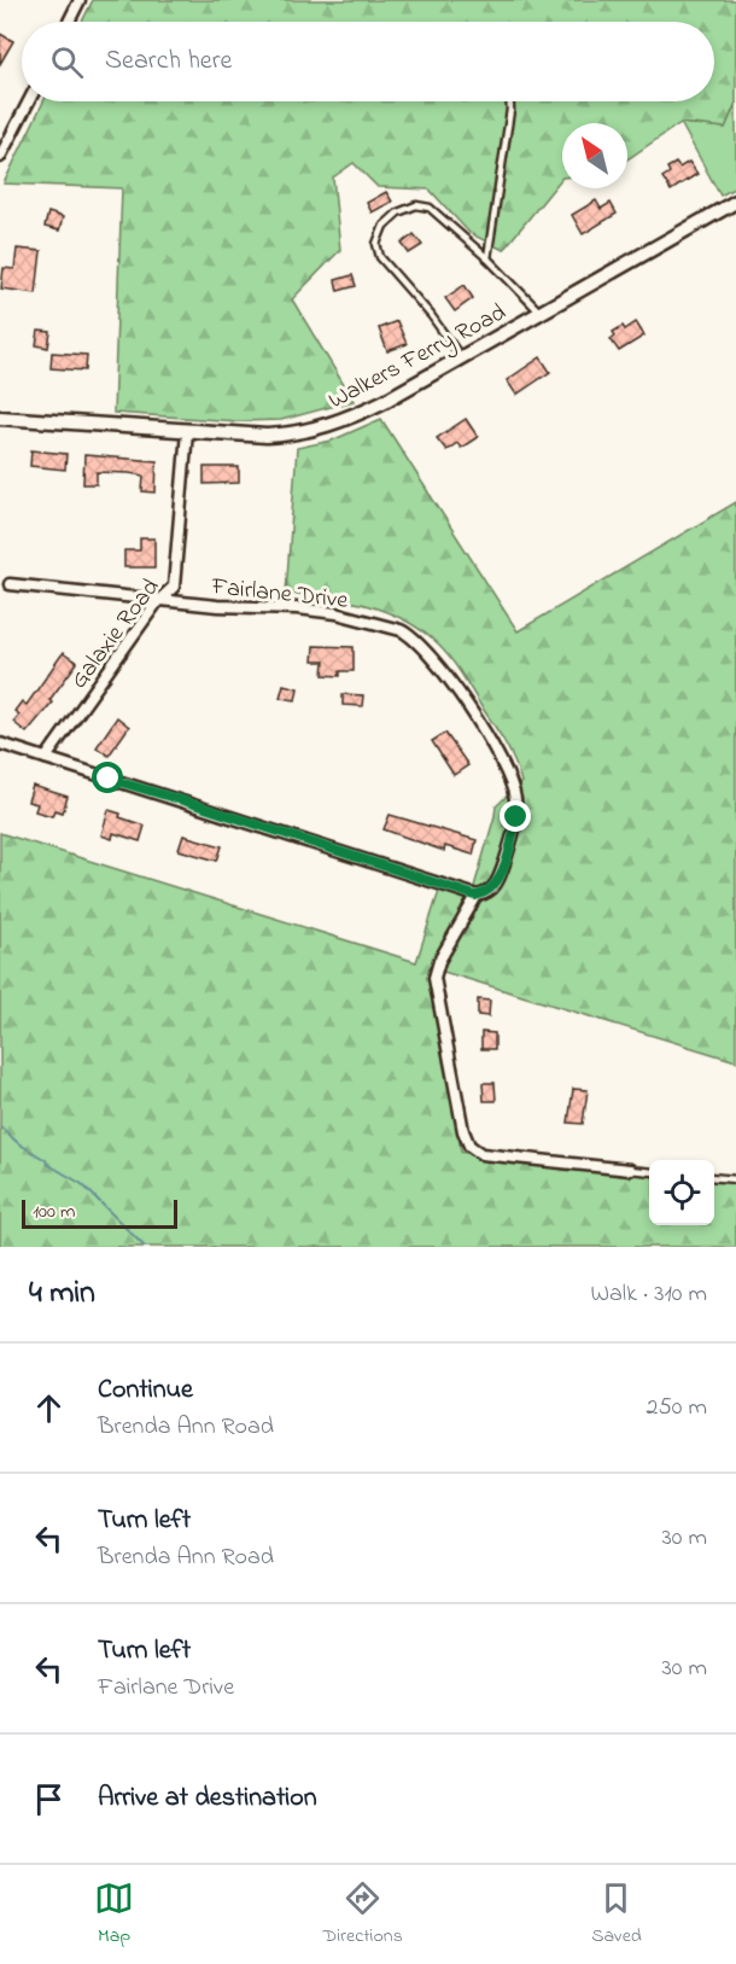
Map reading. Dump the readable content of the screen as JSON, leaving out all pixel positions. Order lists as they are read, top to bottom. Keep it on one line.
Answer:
{"streets":{"street":["Walkers Ferry Road","Fairlane Drive","Galaxie Road"]},"crossings":[["Walkers Ferry Road","Galaxie Road"],["Fairlane Drive","Galaxie Road"]],"scale_bar":"100 m","north":"top left","page":{"search":"Search here","scale":"100 m","heading":["4 min","Walk · 310 m"],"list":[["Continue","Brenda Ann Road","250 m"],["Turn left","Brenda Ann Road","30 m"],["Turn left","Fairlane Drive","30 m"],"Arrive at destination"],"nav":["Map","Directions","Saved"]}}
